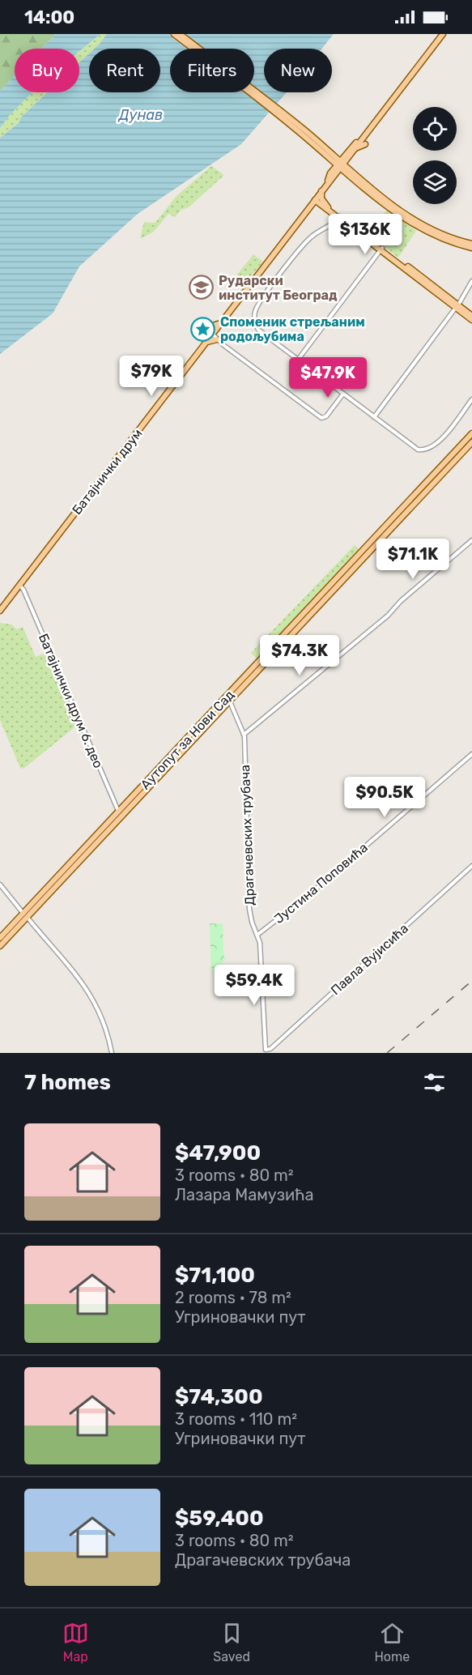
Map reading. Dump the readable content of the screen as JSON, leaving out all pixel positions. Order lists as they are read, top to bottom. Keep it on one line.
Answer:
{"streets":{"main road":["Батајнички друм","Аутопут за Нови Сад"],"street":["Батајнички друм 6. део","Драгачевских трубача","Јустина Поповића","Павла Вујисића"]},"crossings":[["Батајнички друм","Батајнички друм 6. део"],["Батајнички друм 6. део","Аутопут за Нови Сад"],["Драгачевских трубача","Јустина Поповића"],["Драгачевских трубача","Павла Вујисића"]],"water":["Дунав"],"places":{"school or university":["Рударски институт Београд"],"place":["Споменик стрељаним родољубима"]},"page":{"status":"14:00","chip":["Buy","Rent","Filters","New"],"price":["$136K","$79K","$47.9K","$71.1K","$74.3K","$90.5K","$59.4K"],"heading":"7 homes","list":[{"name":"$47,900","note":"3 rooms · 80 m² · Лазара Мамузића"},{"name":"$71,100","note":"2 rooms · 78 m² · Угриновачки пут"},{"name":"$74,300","note":"3 rooms · 110 m² · Угриновачки пут"},{"name":"$59,400","note":"3 rooms · 80 m² · Драгачевских трубача"}],"tabs":["Map","Saved","Home"]}}
